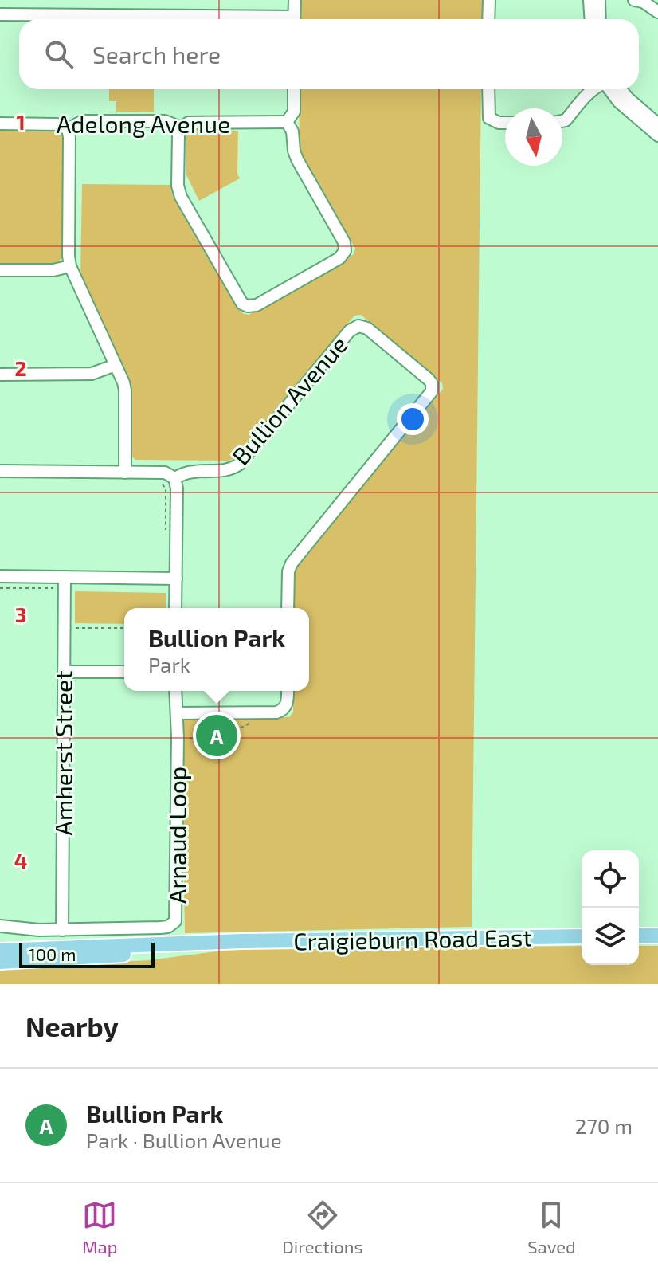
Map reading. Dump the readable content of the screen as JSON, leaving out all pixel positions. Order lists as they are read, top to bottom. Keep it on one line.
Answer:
{"streets":{"main road":["Craigieburn Road East"],"street":["Adelong Avenue","Bullion Avenue","Amherst Street","Arnaud Loop"]},"crossings":[["Amherst Street","Arnaud Loop"]],"scale_bar":"100 m","north":"bottom","page":{"search":"Search here","popup":["Bullion Park","Park"],"pins":"A","scale":"100 m","heading":"Nearby","list":[{"mark":"A","name":"Bullion Park","note":"Park · Bullion Avenue","value":"270 m"}],"nav":["Map","Directions","Saved"]},"grid":{"rows":["1","2","3","4"]}}
